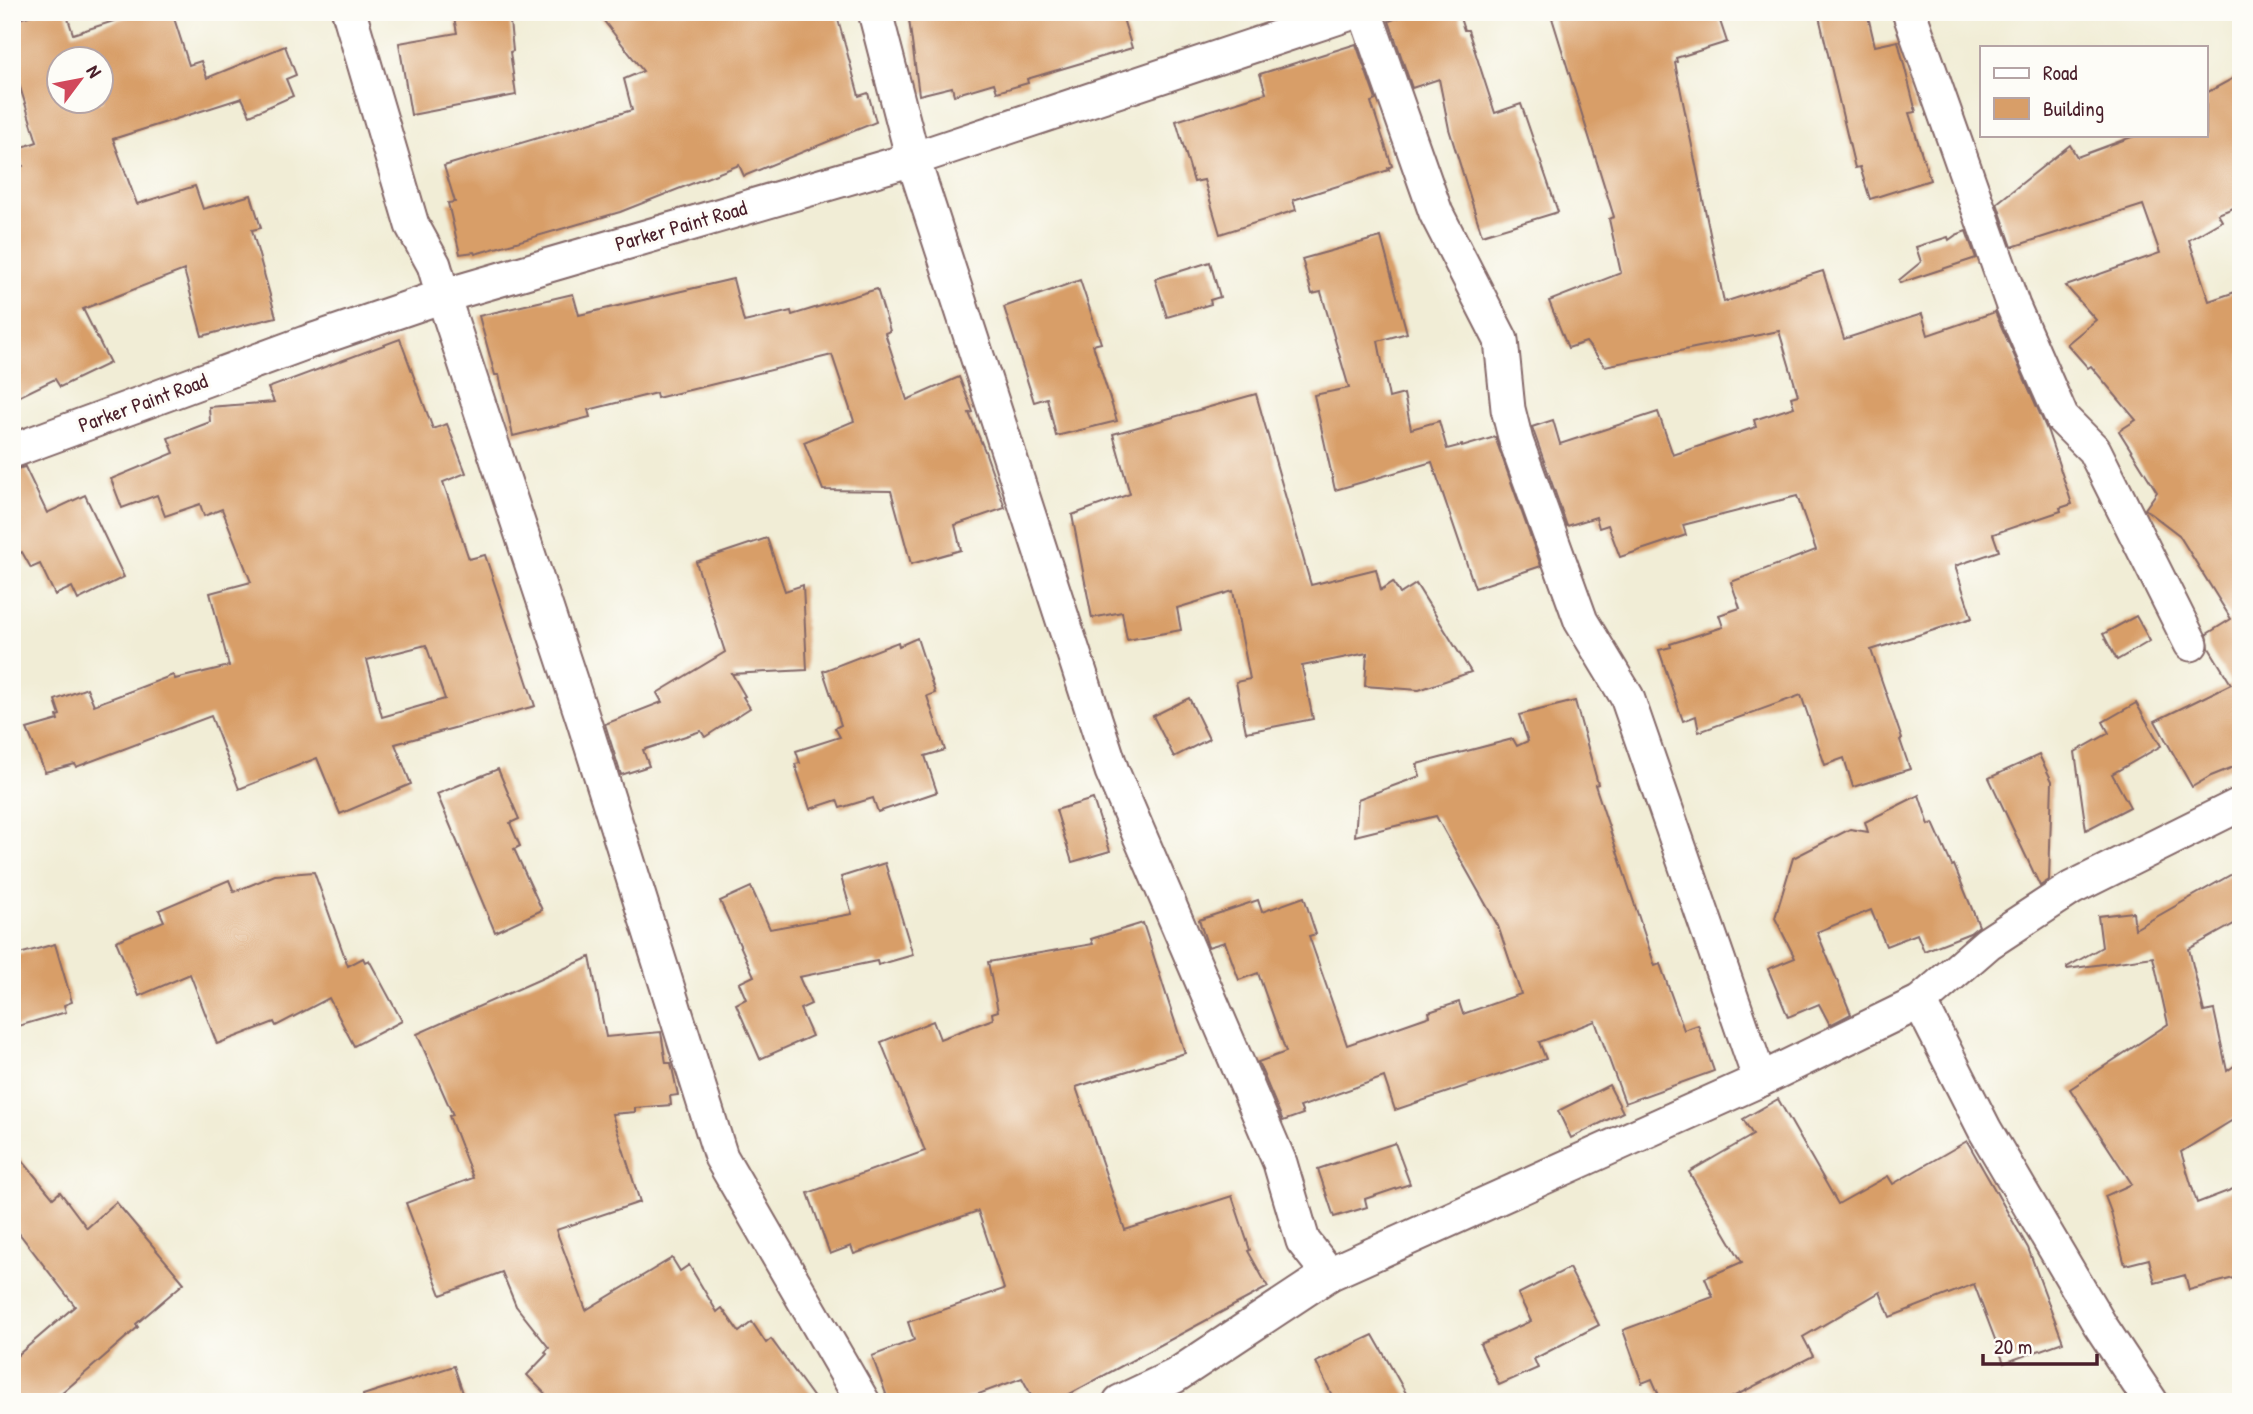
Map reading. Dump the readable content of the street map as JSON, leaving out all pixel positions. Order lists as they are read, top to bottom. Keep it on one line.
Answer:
{"streets":{"street":["Parker Paint Road"]},"legend":["Road","Building"],"scale_bar":"20 m","north":"top right"}
